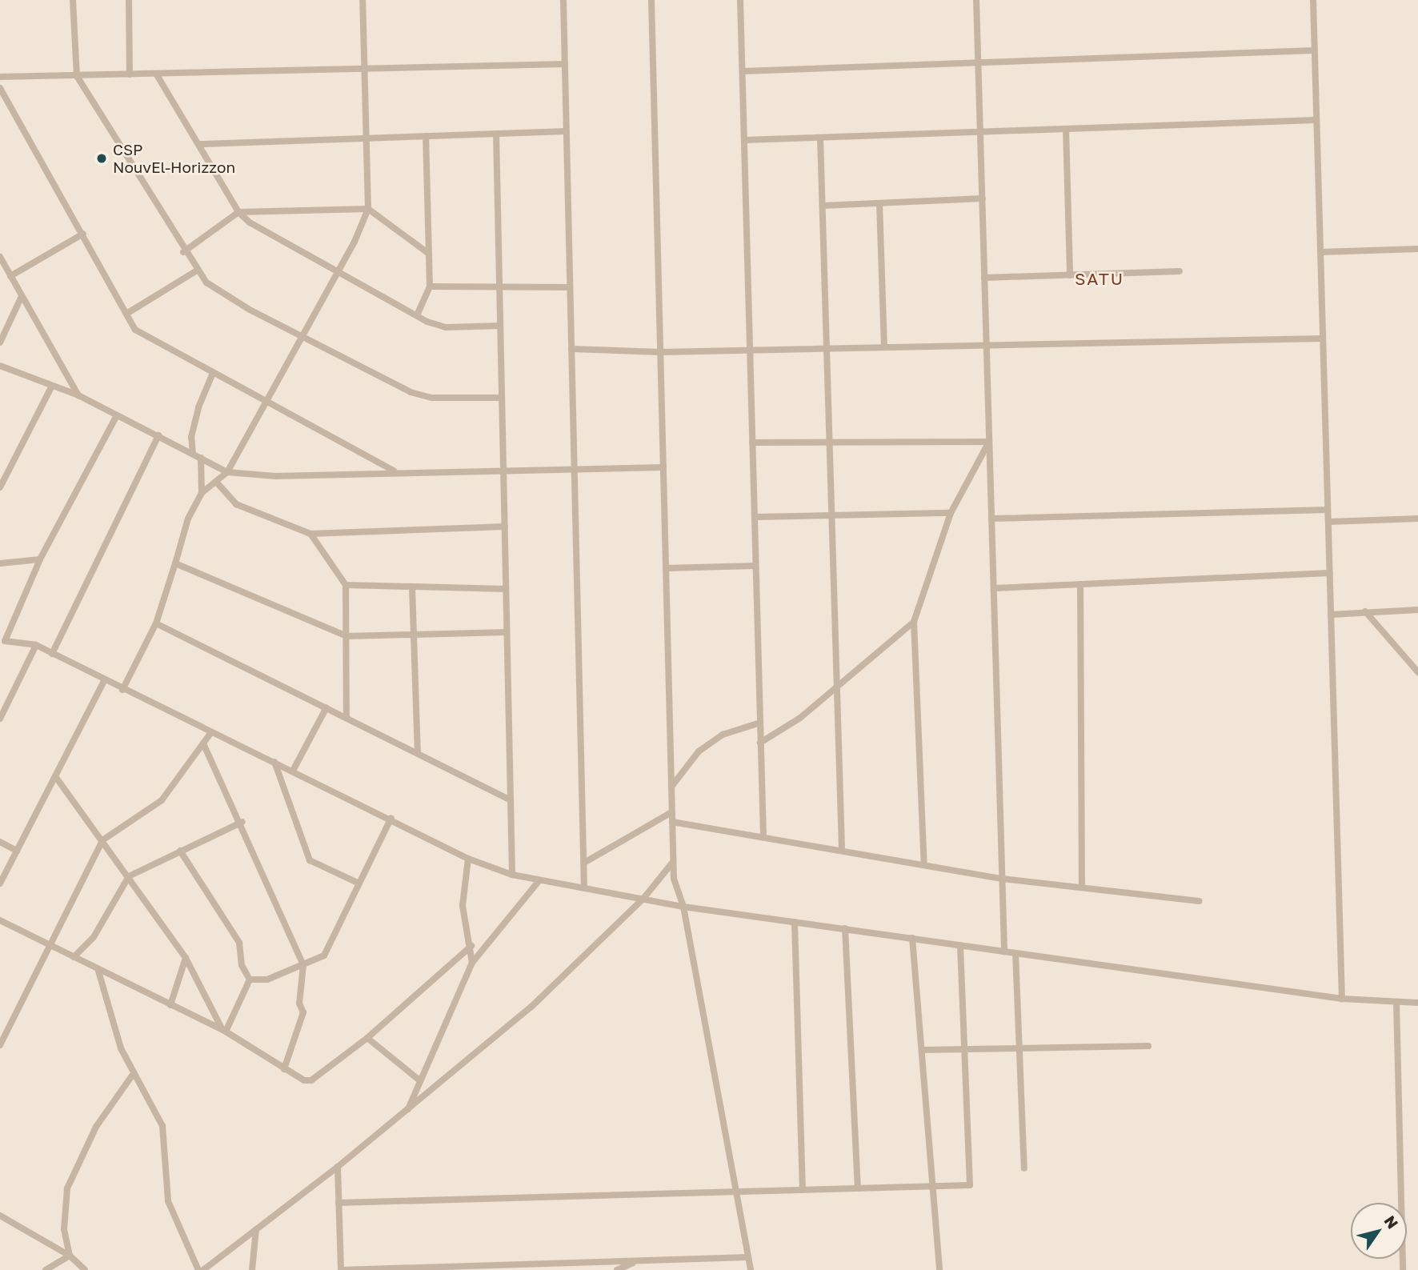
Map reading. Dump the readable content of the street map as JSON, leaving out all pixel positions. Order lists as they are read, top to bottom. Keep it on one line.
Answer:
{"districts":["SATU"],"places":["CSP NouvEl-Horizzon"],"north":"top right"}
